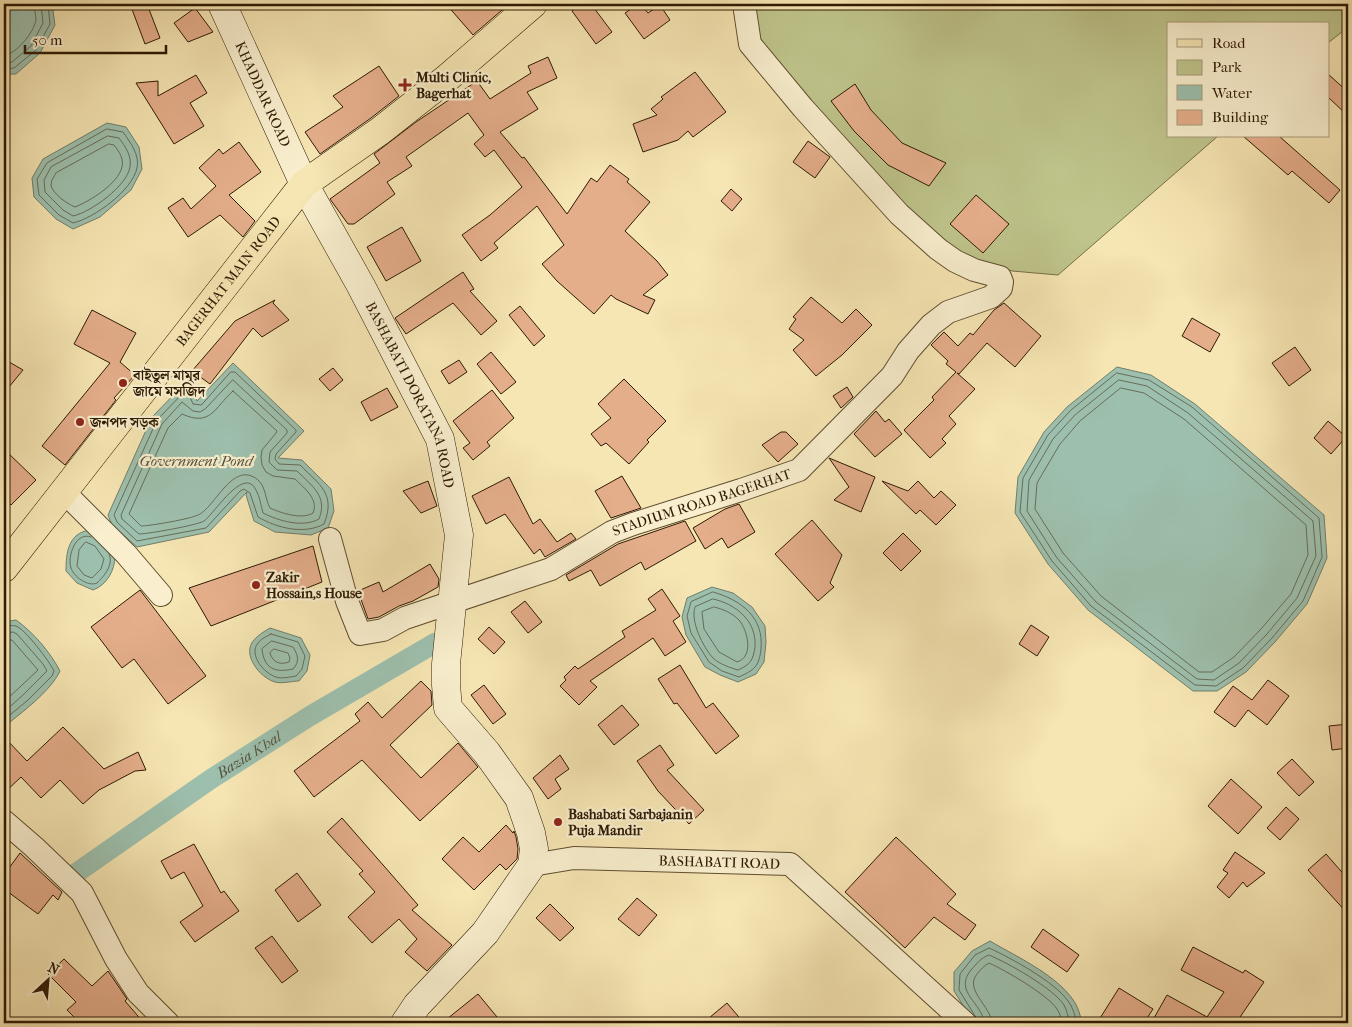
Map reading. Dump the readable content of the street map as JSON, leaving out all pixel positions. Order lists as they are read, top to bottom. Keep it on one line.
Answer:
{"streets":{"main road":["BAGERHAT MAIN ROAD"],"street":["KHADDAR ROAD","BASHABATI DORATANA ROAD","STADIUM ROAD BAGERHAT","BASHABATI ROAD"]},"crossings":[["KHADDAR ROAD","BAGERHAT MAIN ROAD"],["KHADDAR ROAD","BASHABATI DORATANA ROAD"],["BAGERHAT MAIN ROAD","BASHABATI DORATANA ROAD"],["BASHABATI DORATANA ROAD","STADIUM ROAD BAGERHAT"],["BASHABATI DORATANA ROAD","BASHABATI ROAD"]],"water":["Government Pond","Bazia Khal"],"places":{"health":["Multi Clinic, Bagerhat"],"other":["বাইতুল মামুর জামে মসজিদ","জনপদ সড়ক","Zakir Hossain,s House","Bashabati Sarbajanin Puja Mandir"]},"legend":["Road","Park","Water","Building"],"scale_bar":"50 m","north":"top right"}
